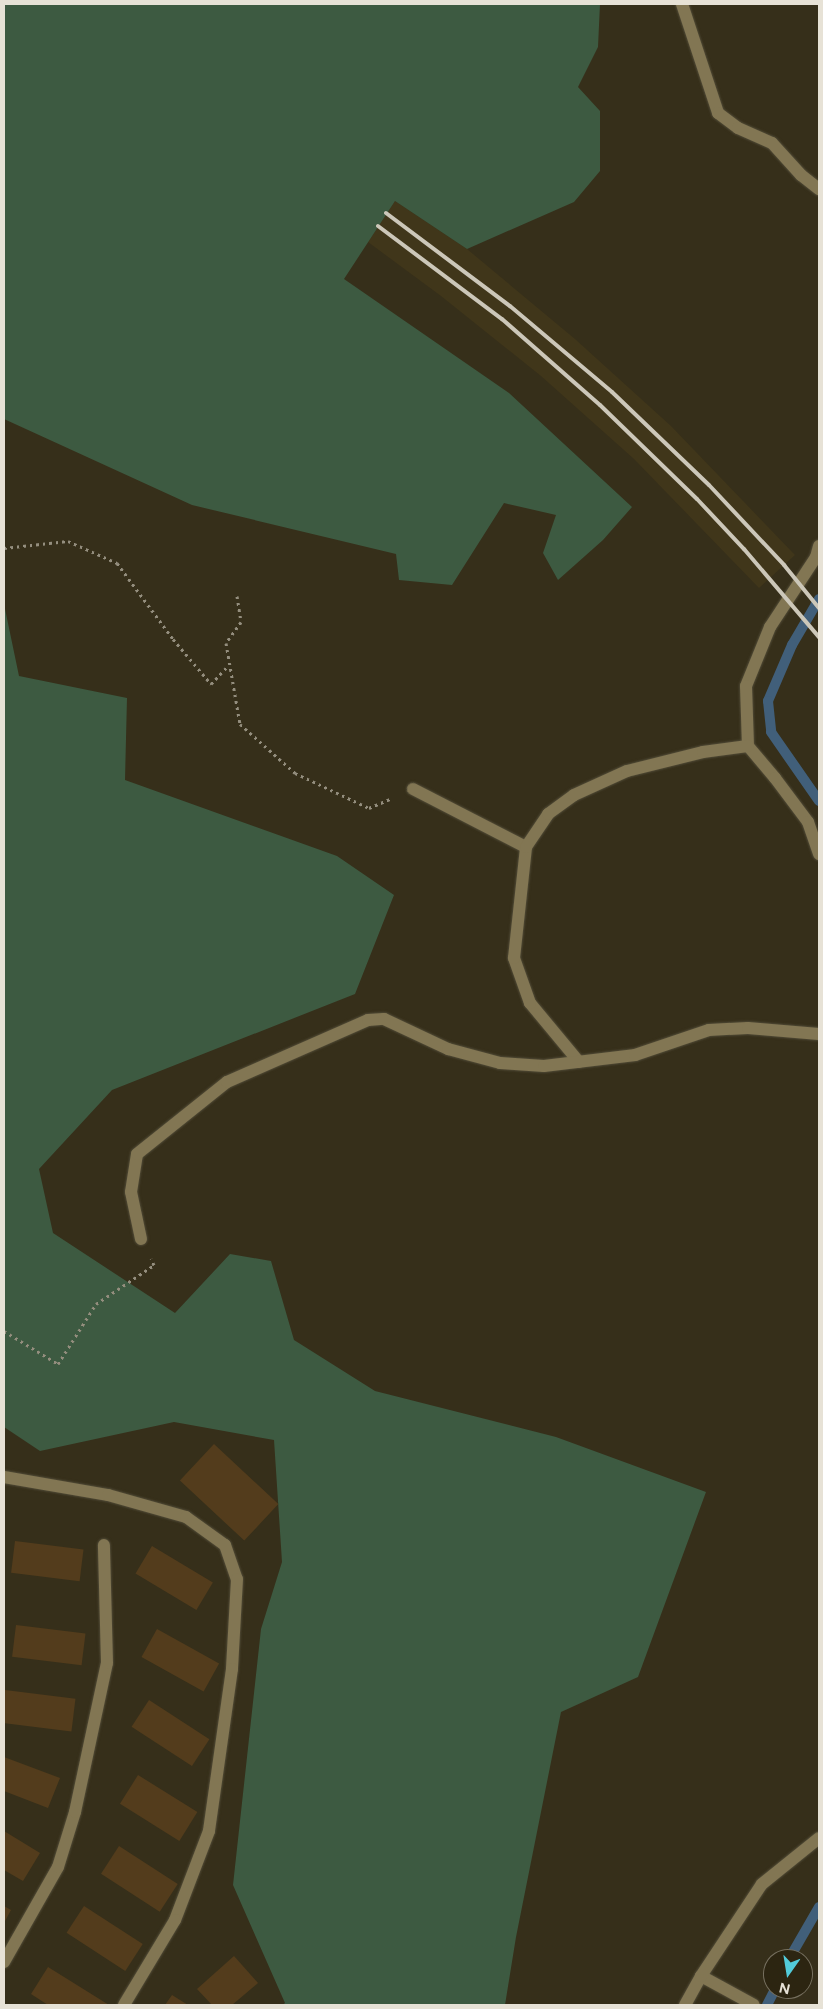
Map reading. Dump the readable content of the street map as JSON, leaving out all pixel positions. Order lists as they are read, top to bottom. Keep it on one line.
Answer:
{"north":"bottom"}
